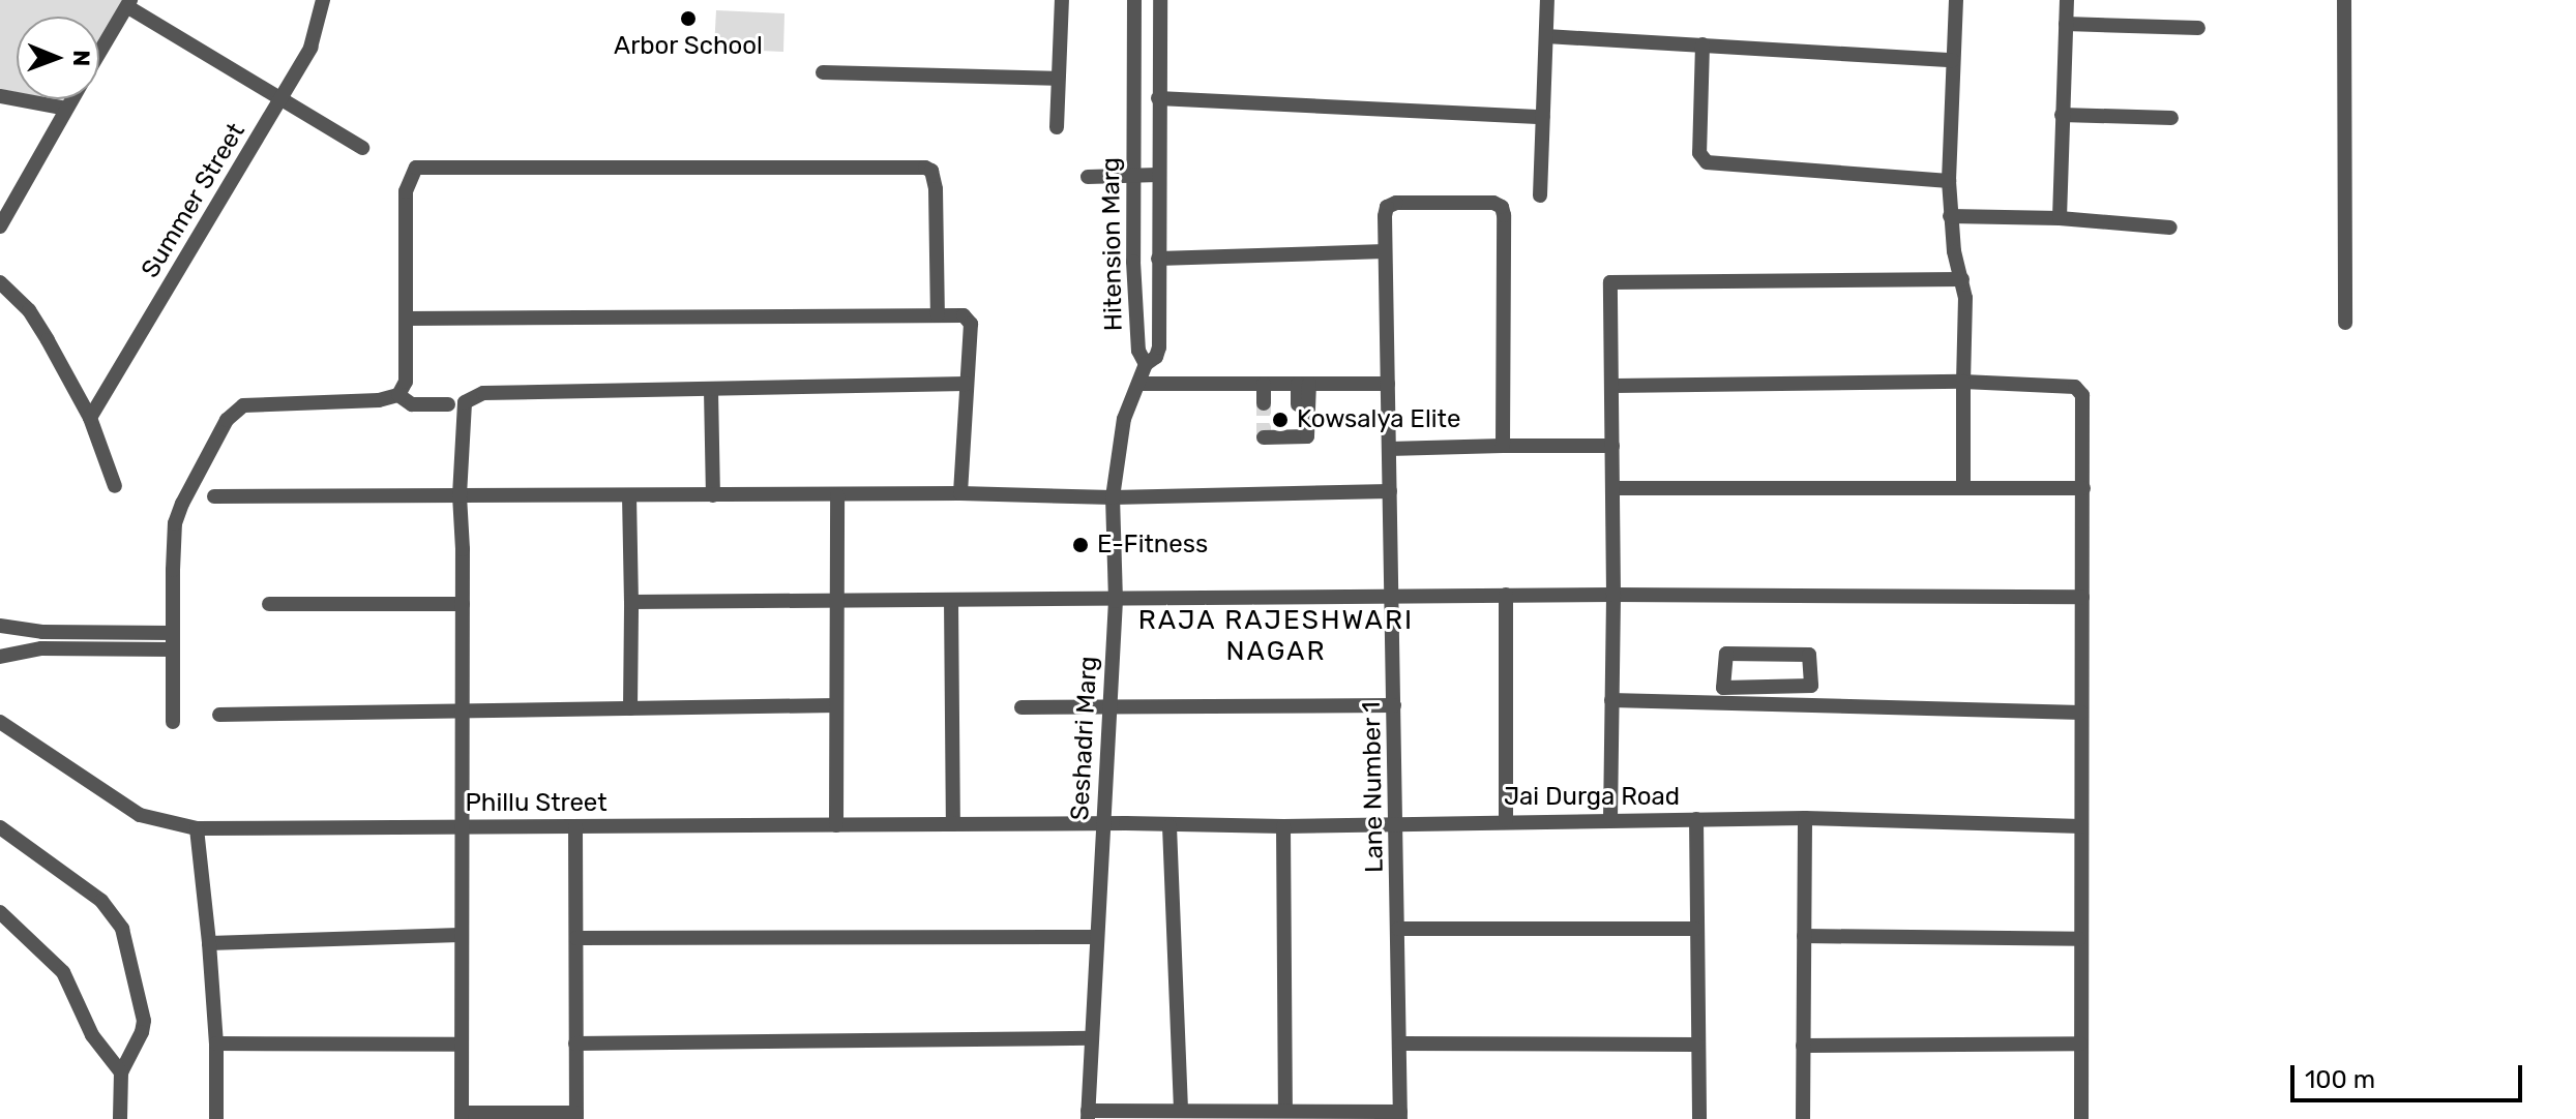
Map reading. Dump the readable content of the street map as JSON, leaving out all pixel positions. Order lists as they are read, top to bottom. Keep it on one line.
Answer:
{"streets":{"street":["Summer Street","Hitension Marg","Seshadri Marg","Lane Number 1","Jai Durga Road","Phillu Street"]},"crossings":[["Hitension Marg","Seshadri Marg"],["Seshadri Marg","Jai Durga Road"],["Seshadri Marg","Phillu Street"],["Lane Number 1","Jai Durga Road"],["Jai Durga Road","Phillu Street"]],"districts":["RAJA RAJESHWARI NAGAR"],"places":["Arbor School","Kowsalya Elite","E-Fitness"],"scale_bar":"100 m","north":"right"}
